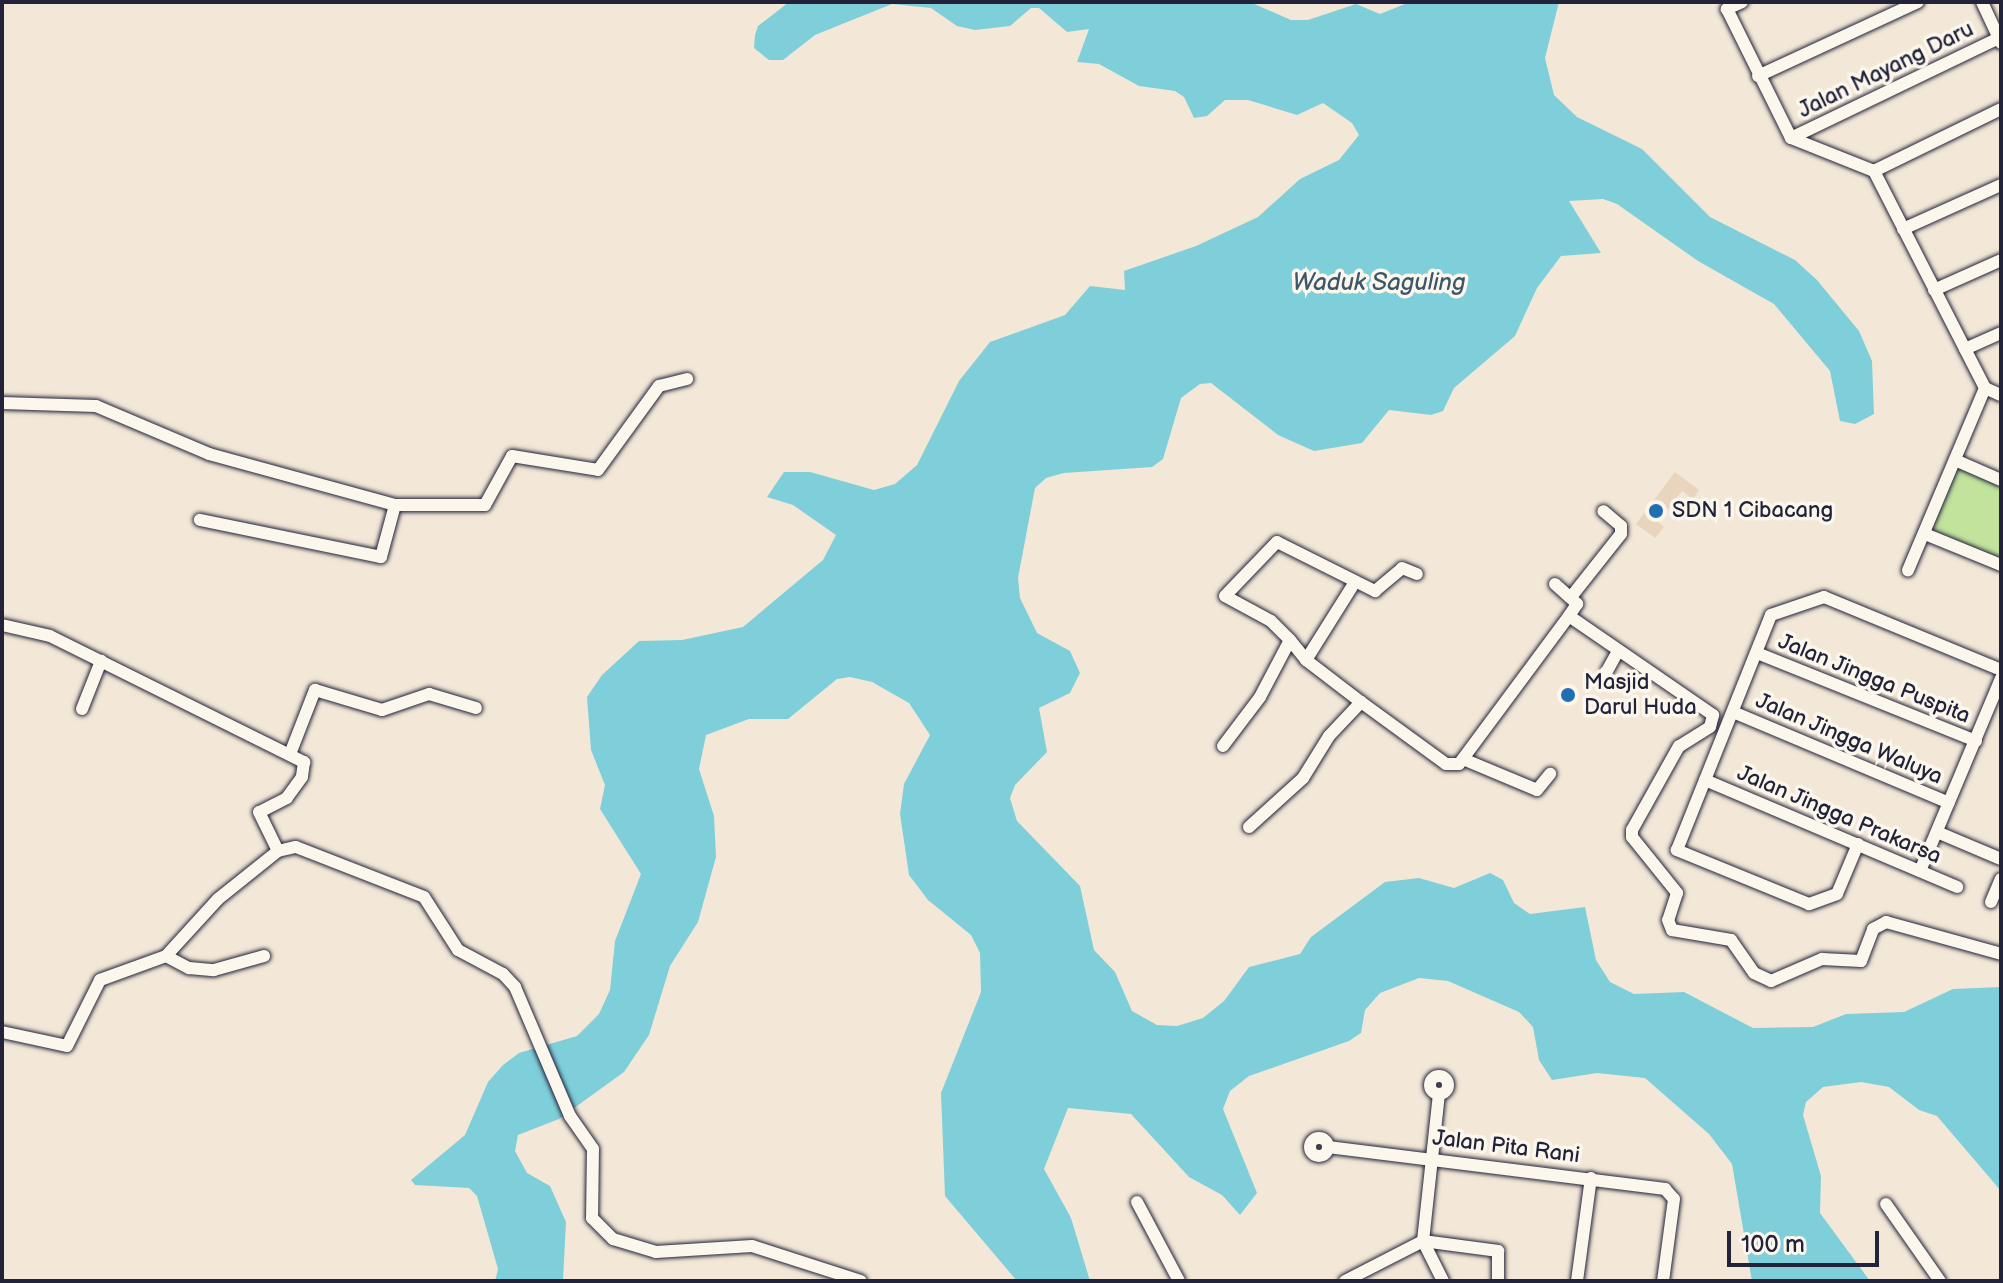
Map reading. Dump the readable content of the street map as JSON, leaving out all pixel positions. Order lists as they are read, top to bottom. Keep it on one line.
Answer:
{"streets":{"street":["Jalan Mayang Daru","Jalan Jingga Puspita","Jalan Jingga Waluya","Jalan Jingga Prakarsa","Jalan Pita Rani"]},"water":["Waduk Saguling"],"places":["SDN 1 Cibacang","Masjid Darul Huda"],"scale_bar":"100 m"}
